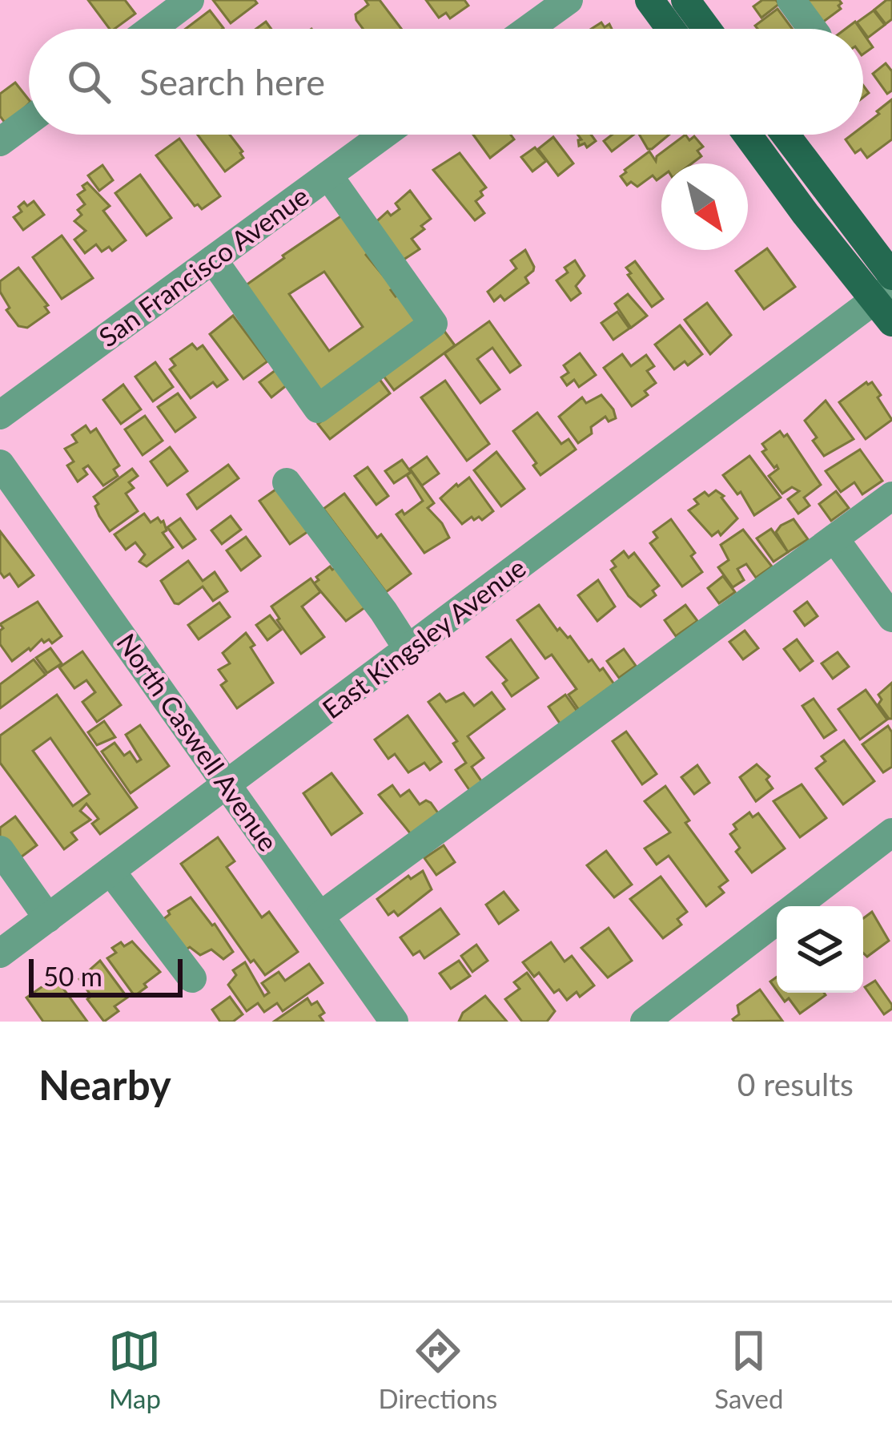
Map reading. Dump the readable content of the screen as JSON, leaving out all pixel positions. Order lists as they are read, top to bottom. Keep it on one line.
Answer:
{"streets":{"street":["San Francisco Avenue","East Kingsley Avenue","North Caswell Avenue"]},"crossings":[["East Kingsley Avenue","North Caswell Avenue"]],"scale_bar":"50 m","north":"bottom right","page":{"search":"Search here","scale":"50 m","heading":["Nearby","0 results"],"nav":["Map","Directions","Saved"]}}
